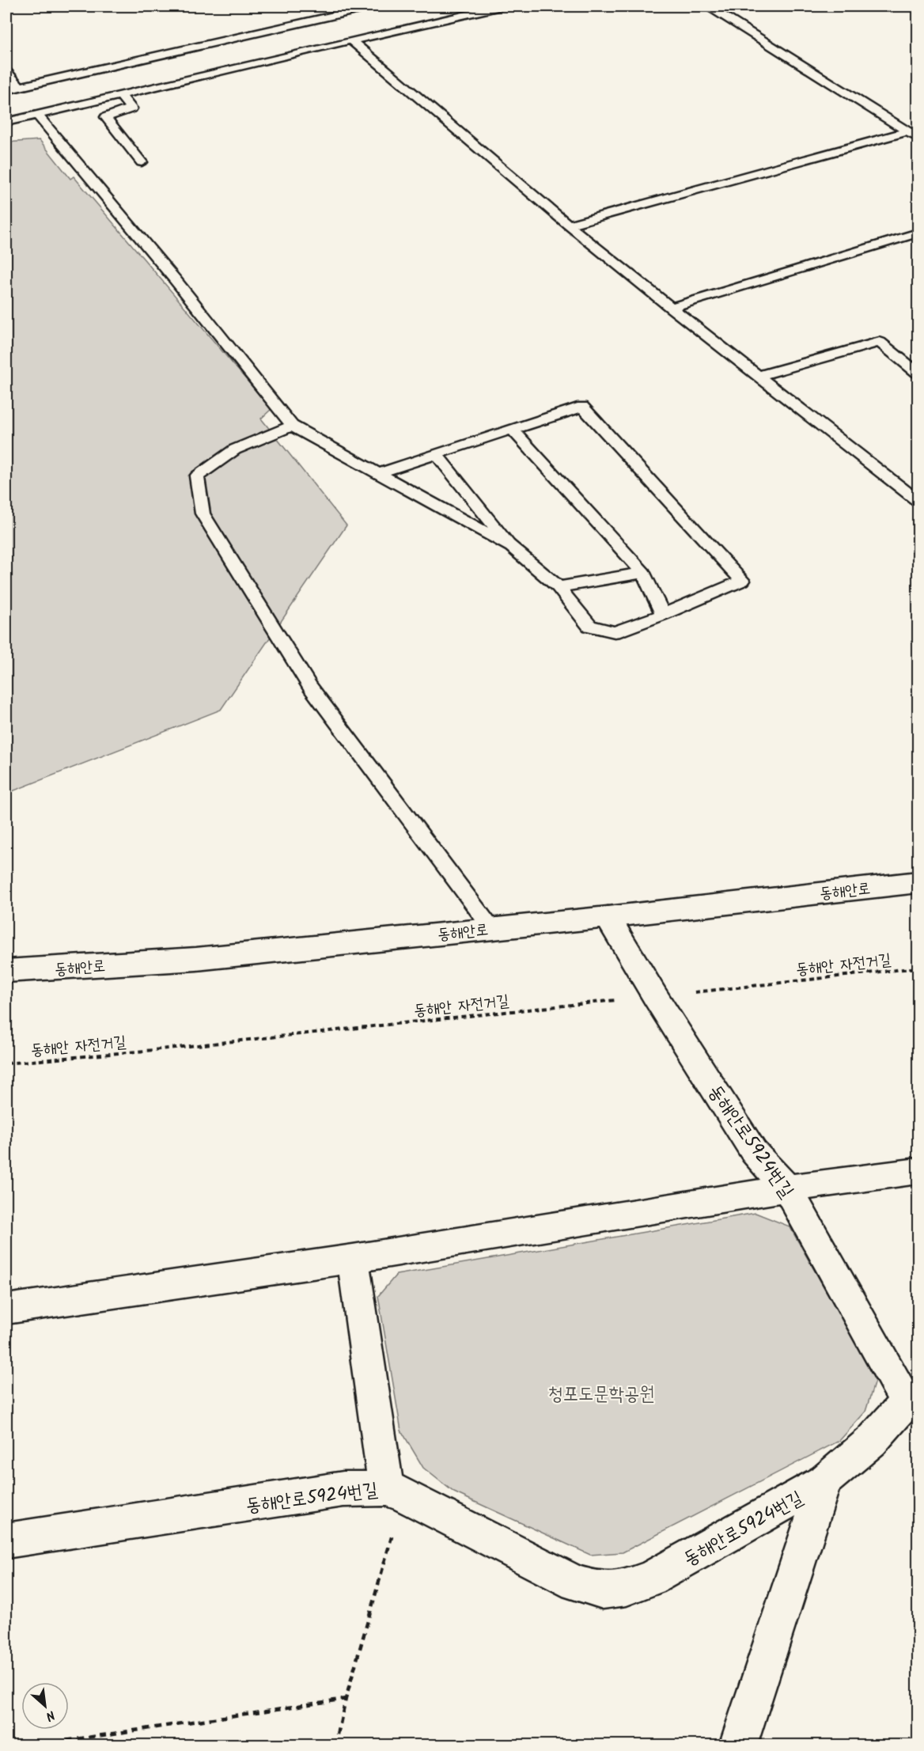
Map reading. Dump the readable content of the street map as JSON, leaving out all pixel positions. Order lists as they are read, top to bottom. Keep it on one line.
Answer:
{"streets":{"street":["동해안로","동해안로5924번길"],"path":["동해안 자전거길"]},"crossings":[["동해안로","동해안로5924번길"],["동해안 자전거길","동해안로5924번길"]],"parks":["청포도문학공원"],"north":"bottom right"}
